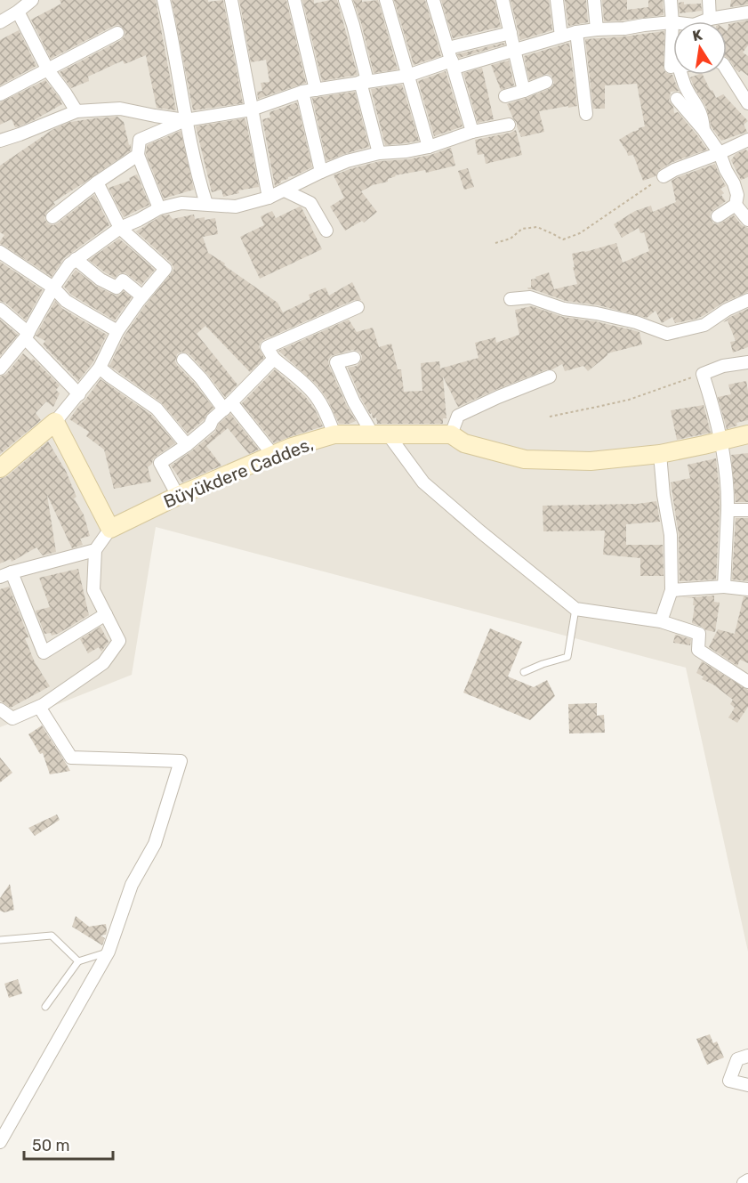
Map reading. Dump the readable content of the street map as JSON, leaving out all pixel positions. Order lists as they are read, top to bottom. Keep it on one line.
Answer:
{"streets":{"street":["Büyükdere Caddes,"]},"scale_bar":"50 m","north":"top"}
